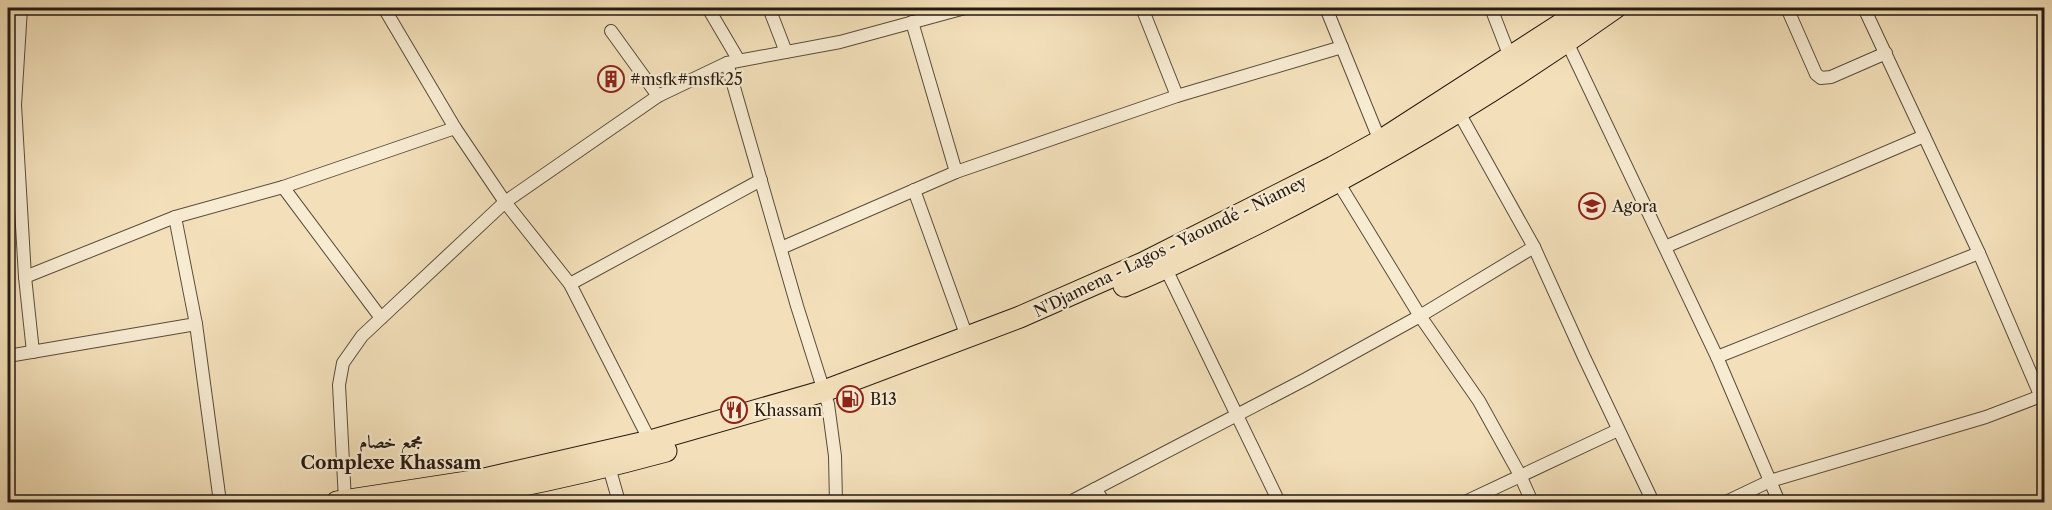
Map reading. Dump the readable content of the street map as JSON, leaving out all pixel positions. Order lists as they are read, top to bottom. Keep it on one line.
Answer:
{"streets":{"highway":["N'Djamena - Lagos - Yaoundé - Niamey"]},"districts":["مجمع خصام Complexe Khassam"],"places":{"building":["#msfk#msfk25"],"school or university":["Agora"],"fuel station":["B13"],"restaurant":["Khassam"]}}
